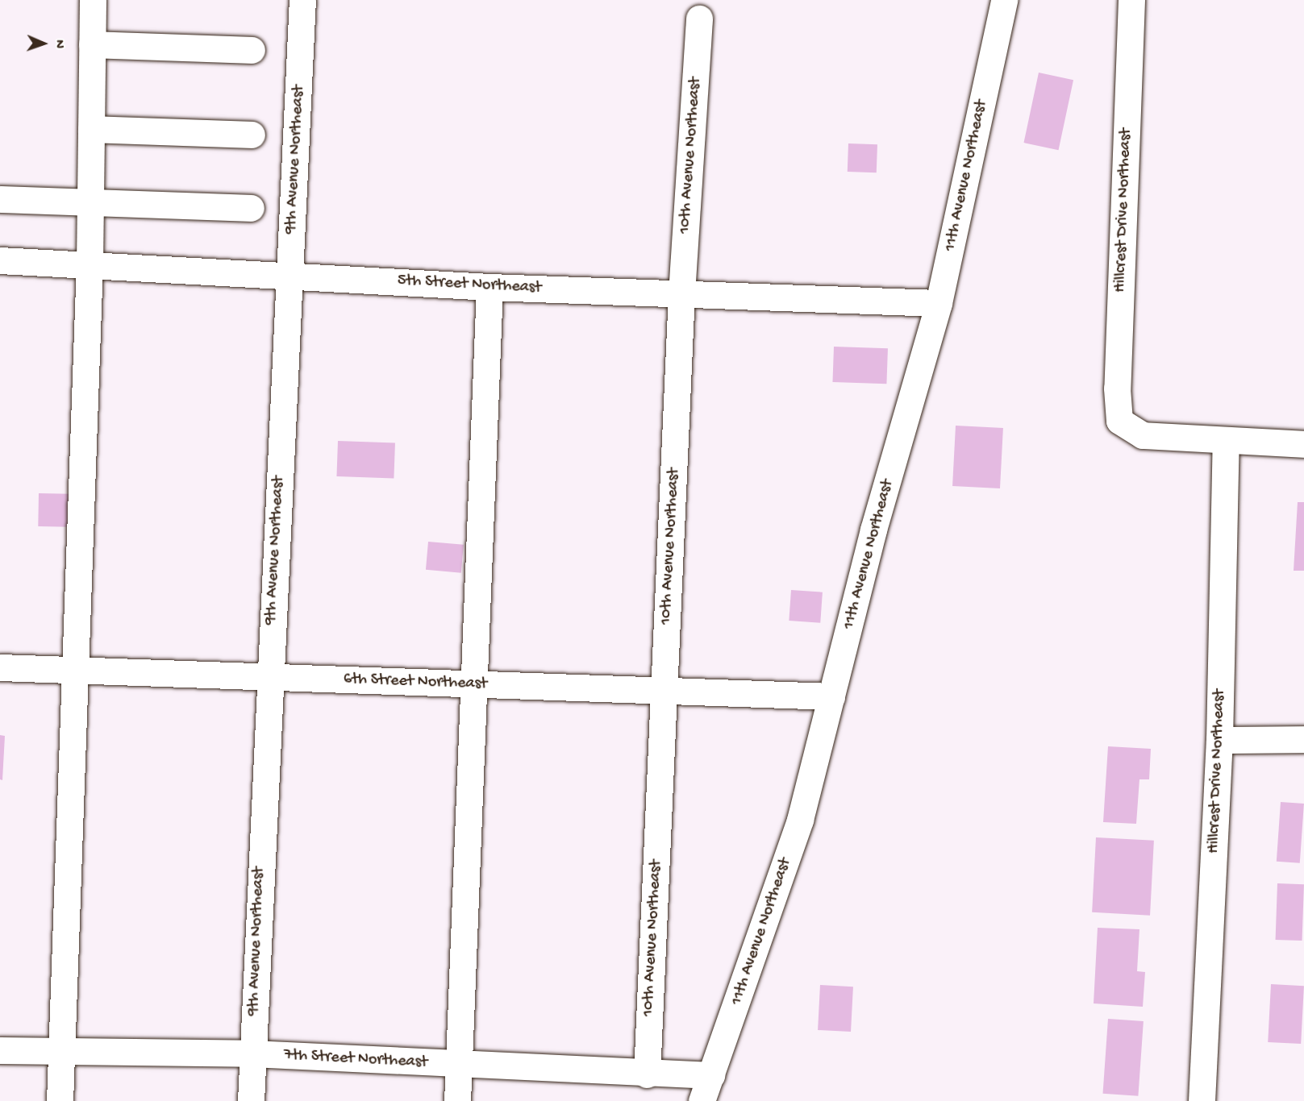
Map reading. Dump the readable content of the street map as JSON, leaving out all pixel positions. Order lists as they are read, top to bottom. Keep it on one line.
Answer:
{"streets":{"street":["10th Avenue Northeast","9th Avenue Northeast","11th Avenue Northeast","Hillcrest Drive Northeast","5th Street Northeast","6th Street Northeast","7th Street Northeast"]},"crossings":[["10th Avenue Northeast","5th Street Northeast"],["10th Avenue Northeast","6th Street Northeast"],["10th Avenue Northeast","7th Street Northeast"],["9th Avenue Northeast","5th Street Northeast"],["9th Avenue Northeast","6th Street Northeast"],["9th Avenue Northeast","7th Street Northeast"],["11th Avenue Northeast","5th Street Northeast"],["11th Avenue Northeast","6th Street Northeast"],["11th Avenue Northeast","7th Street Northeast"]],"north":"right"}
